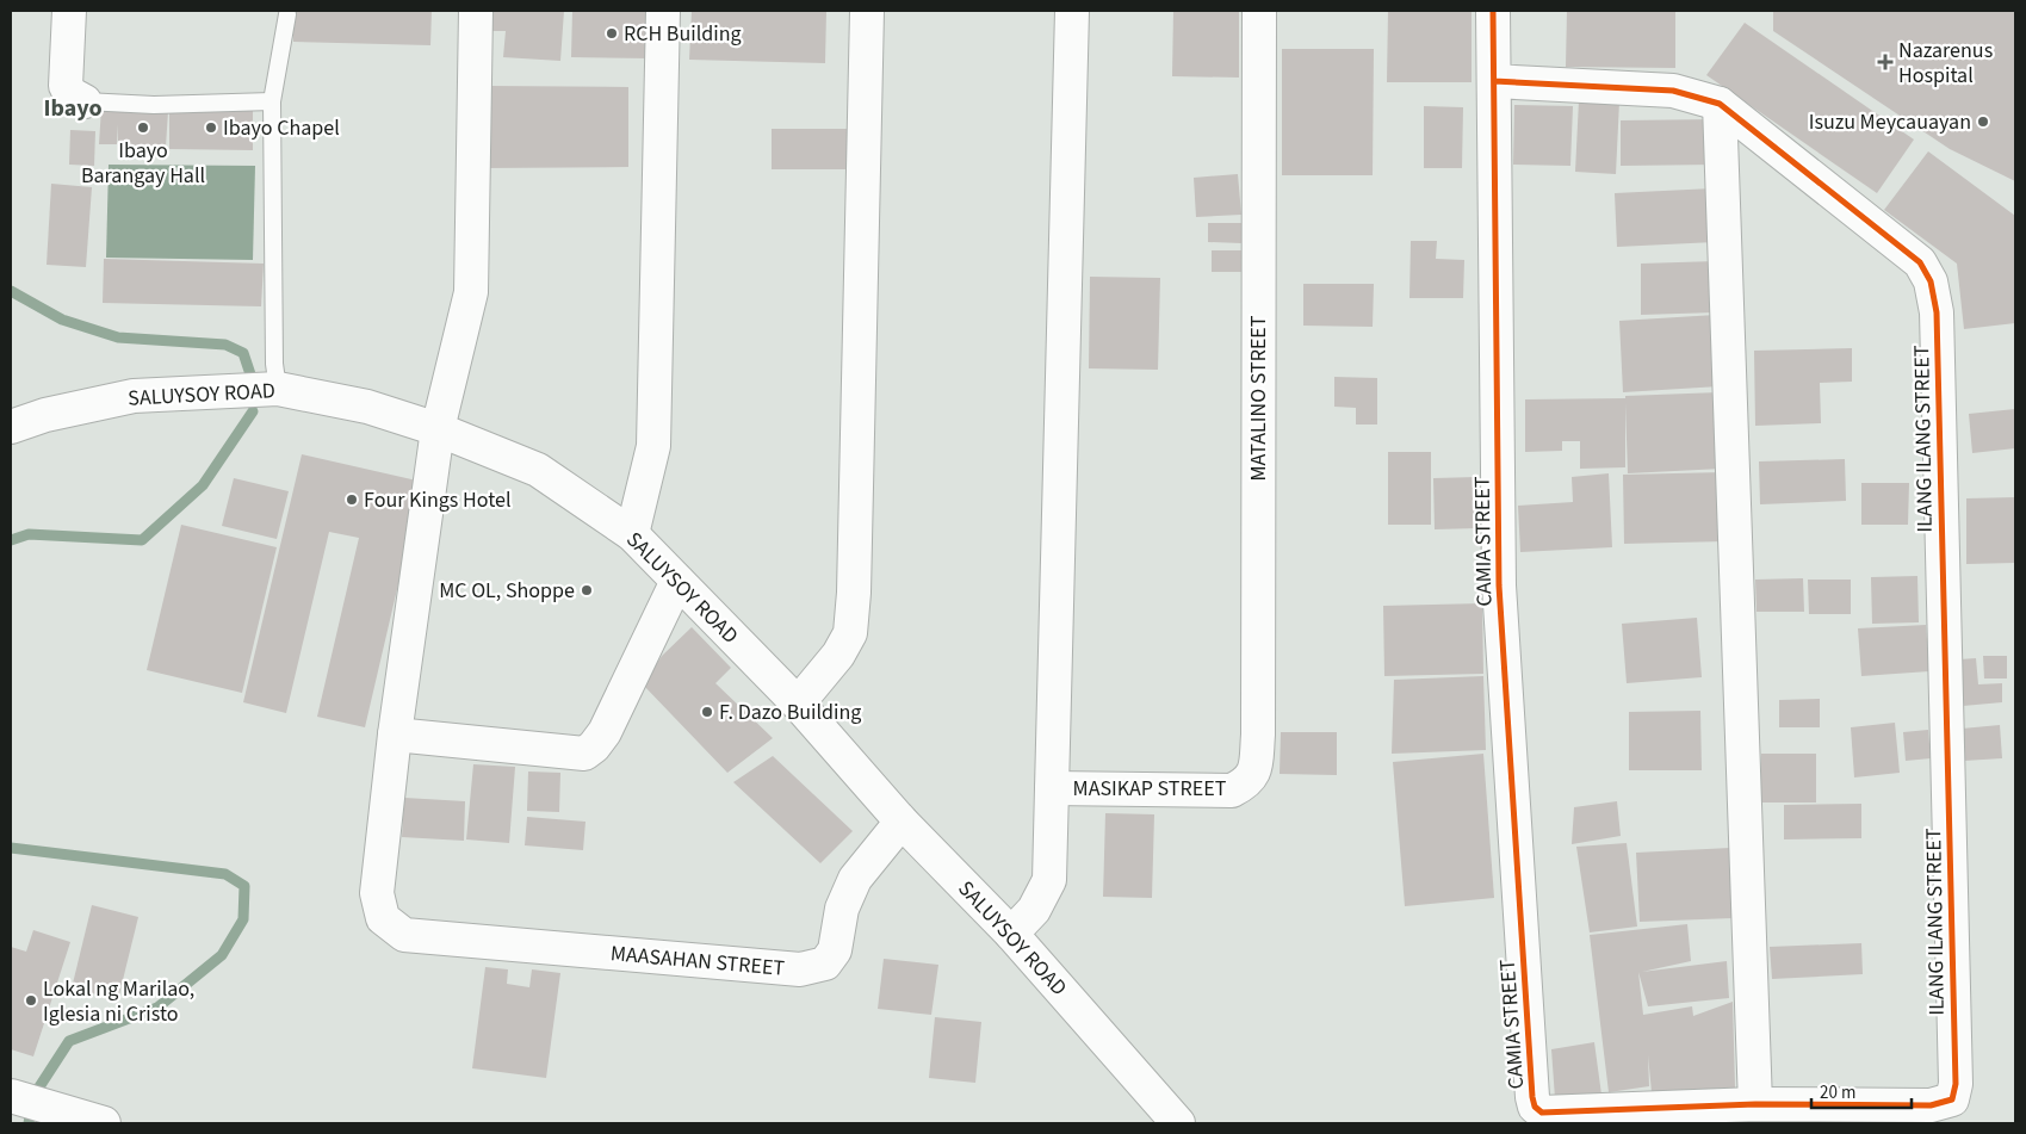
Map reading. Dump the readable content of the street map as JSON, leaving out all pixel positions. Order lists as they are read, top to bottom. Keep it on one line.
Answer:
{"streets":{"street":["SALUYSOY ROAD","MATALINO STREET","ILANG ILANG STREET","CAMIA STREET","MASIKAP STREET","MAASAHAN STREET"]},"crossings":[["SALUYSOY ROAD","MAASAHAN STREET"],["MATALINO STREET","MASIKAP STREET"],["ILANG ILANG STREET","CAMIA STREET"]],"districts":["Ibayo"],"places":{"other":["RCH Building","Isuzu Meycauayan","Ibayo Barangay Hall","Ibayo Chapel","Four Kings Hotel","MC OL, Shoppe","F. Dazo Building","Lokal ng Marilao, Iglesia ni Cristo"],"health":["Nazarenus Hospital"]},"scale_bar":"20 m"}
